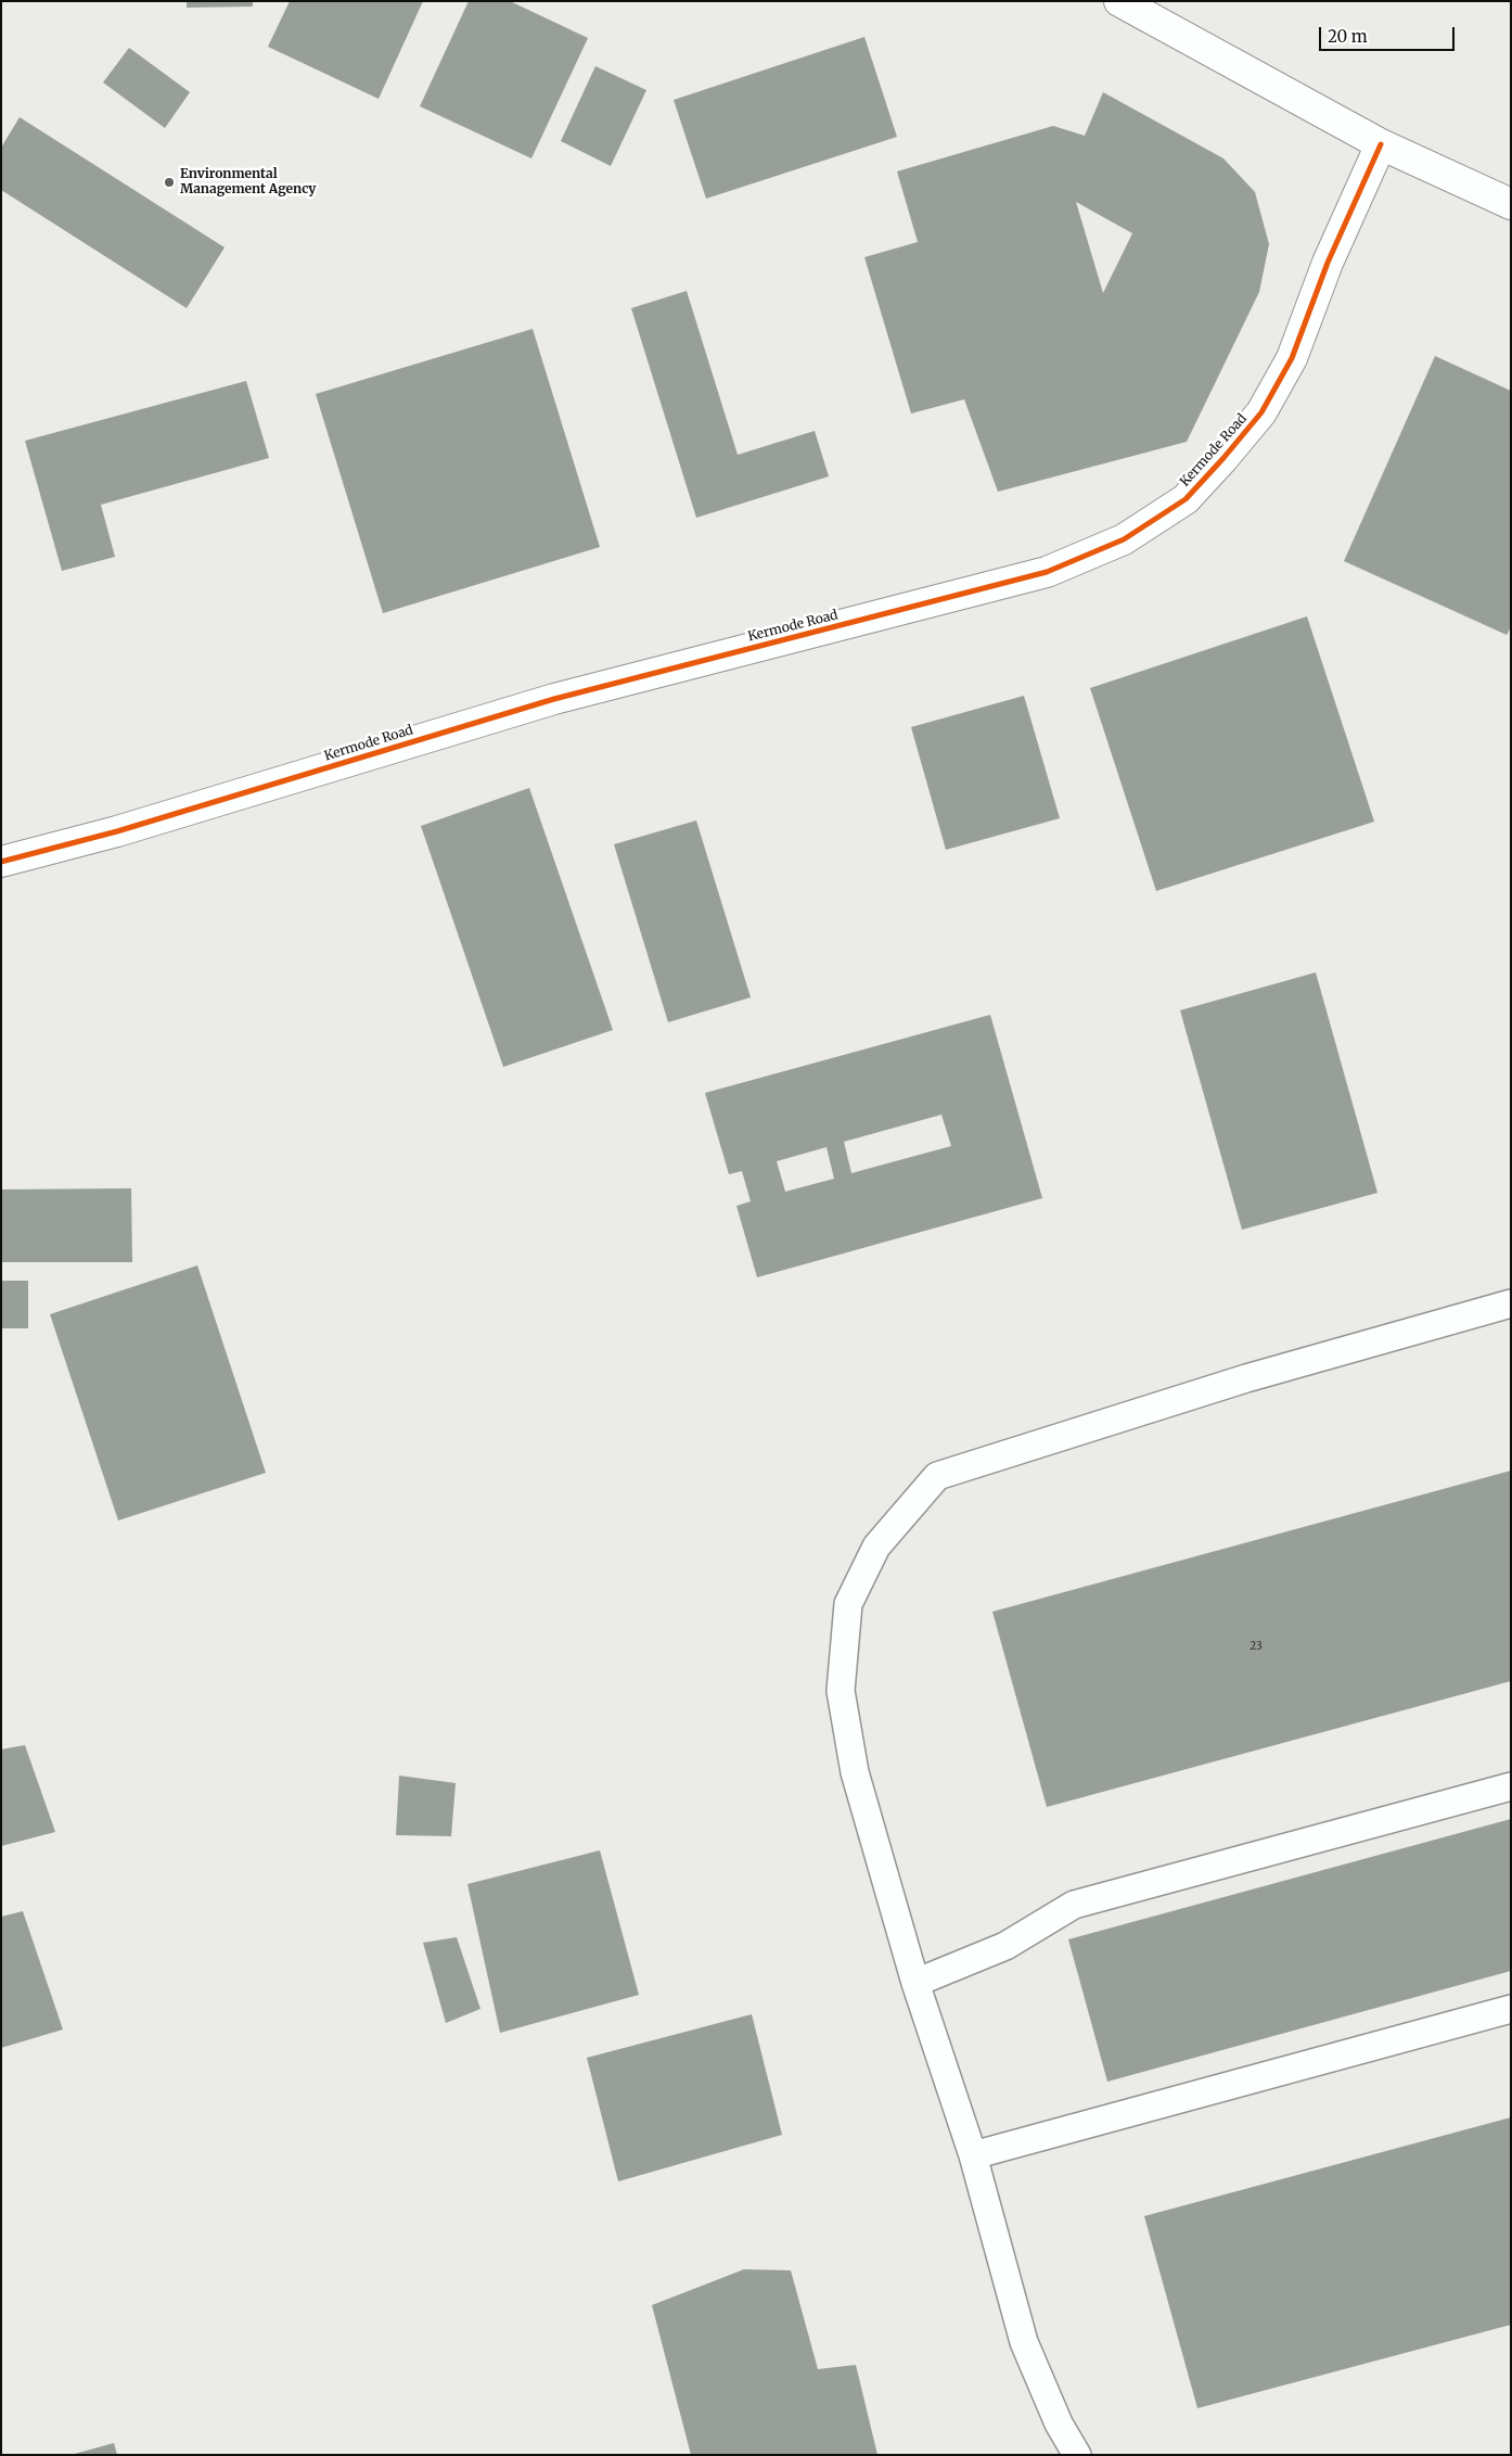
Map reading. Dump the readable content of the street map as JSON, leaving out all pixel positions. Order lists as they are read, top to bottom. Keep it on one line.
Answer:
{"streets":{"street":["Kermode Road"]},"places":["Environmental Management Agency"],"house_numbers":["23"],"scale_bar":"20 m"}
